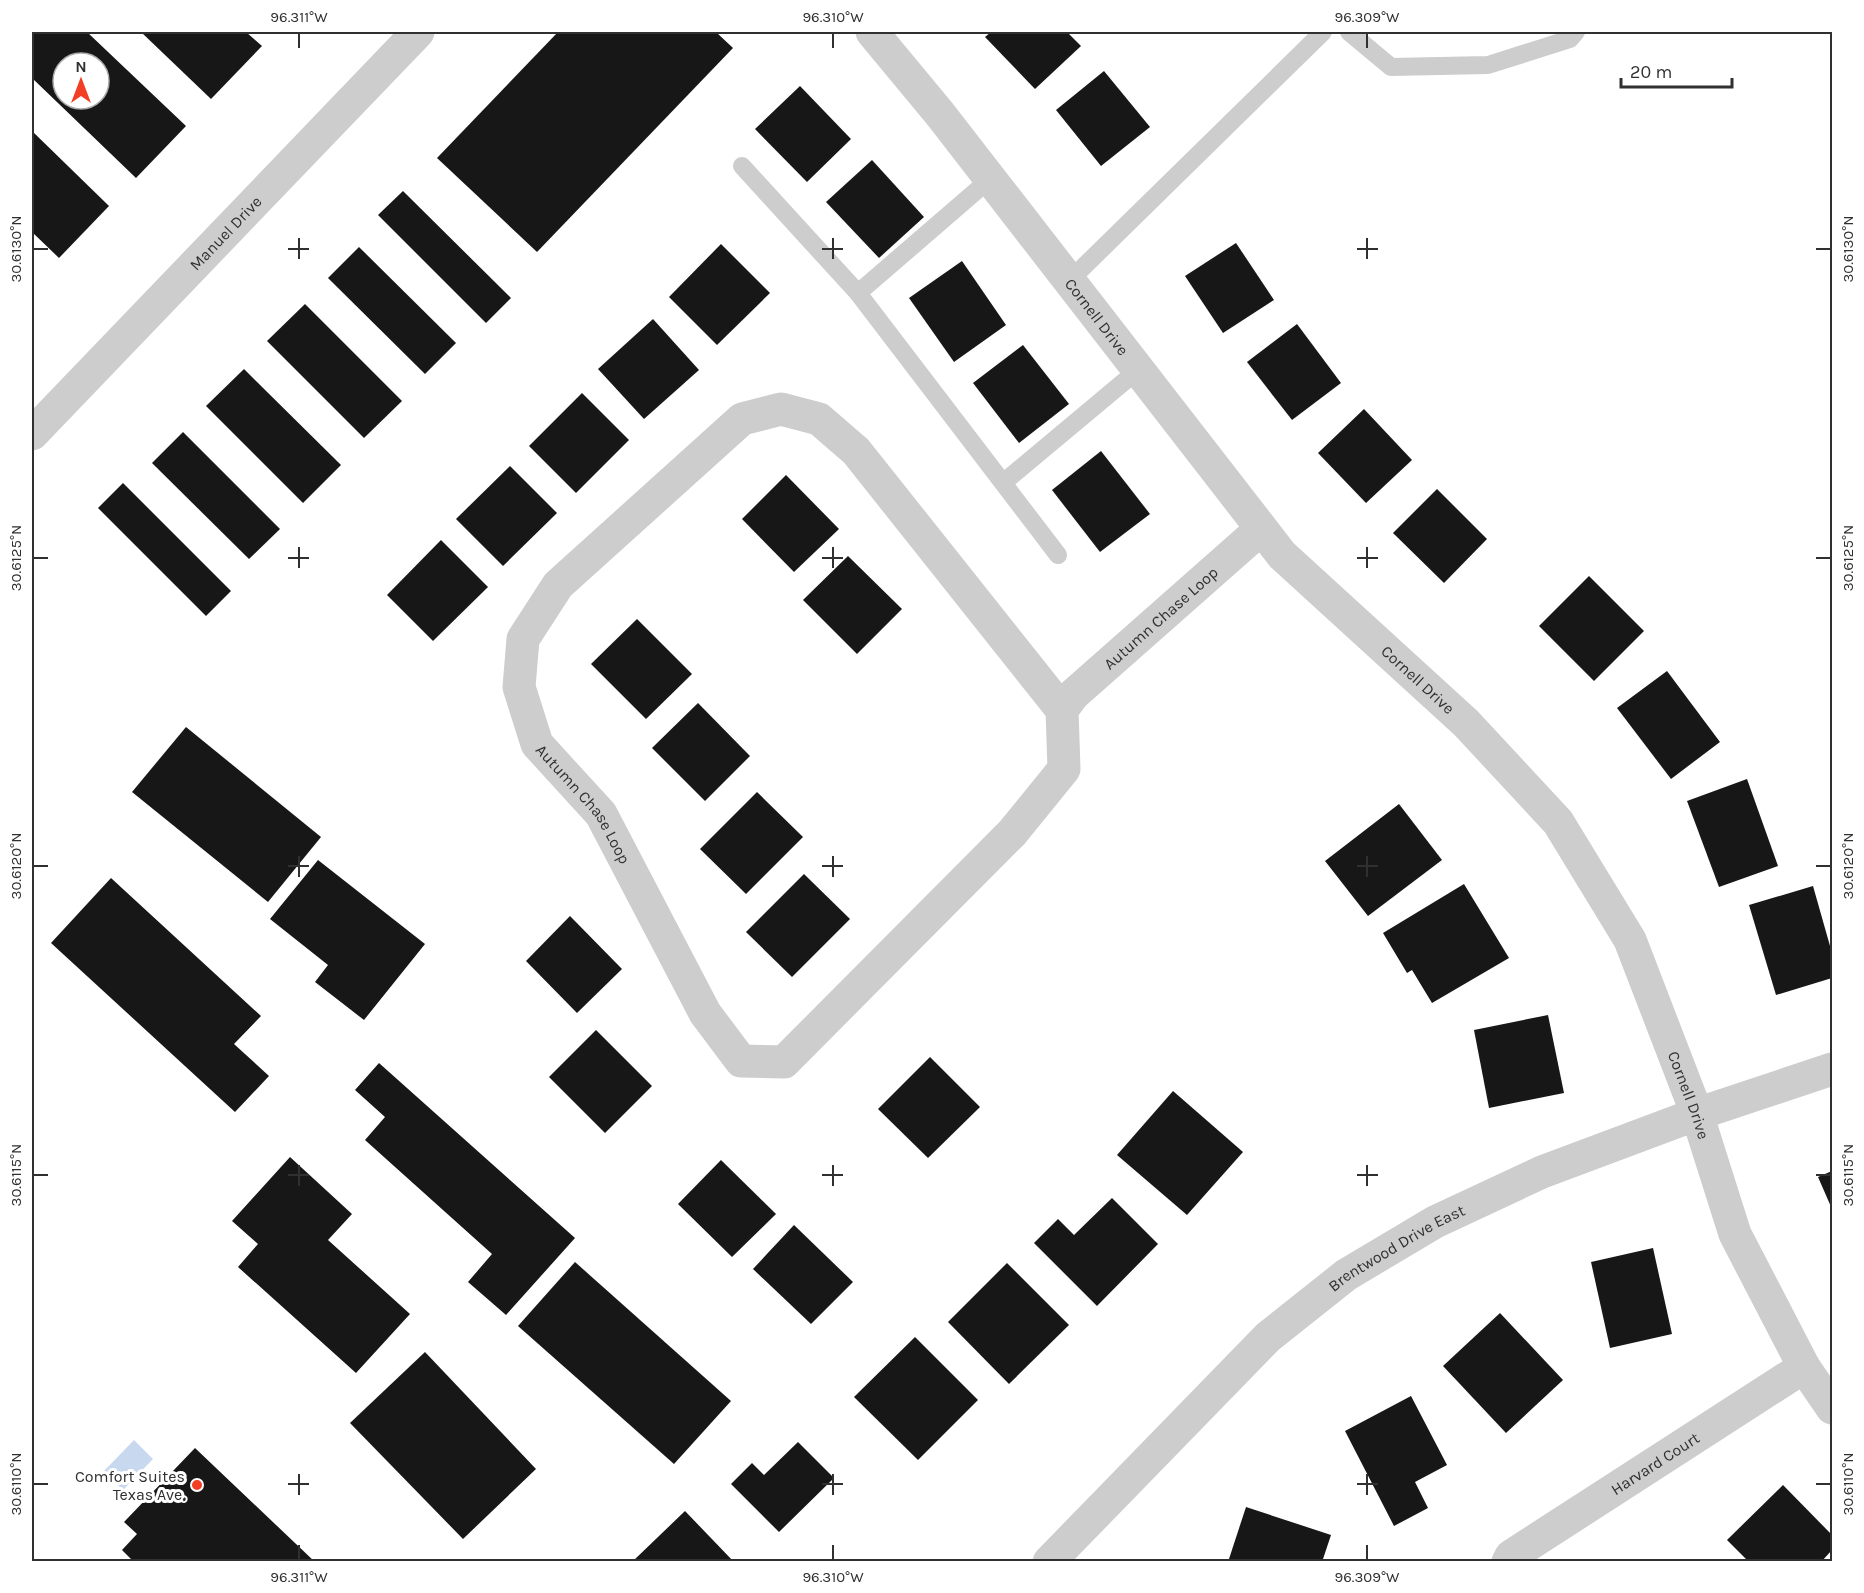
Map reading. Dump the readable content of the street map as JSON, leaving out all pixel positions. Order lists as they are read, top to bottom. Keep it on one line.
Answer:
{"streets":{"street":["Manuel Drive","Cornell Drive","Autumn Chase Loop","Brentwood Drive East","Harvard Court"]},"crossings":[["Cornell Drive","Autumn Chase Loop"],["Cornell Drive","Brentwood Drive East"],["Cornell Drive","Harvard Court"]],"places":["Comfort Suites Texas Ave."],"scale_bar":"20 m","north":"top","coordinates":["96.311°W","96.310°W","96.309°W","30.6130°N","30.6125°N","30.6120°N","30.6115°N","30.6110°N"]}
